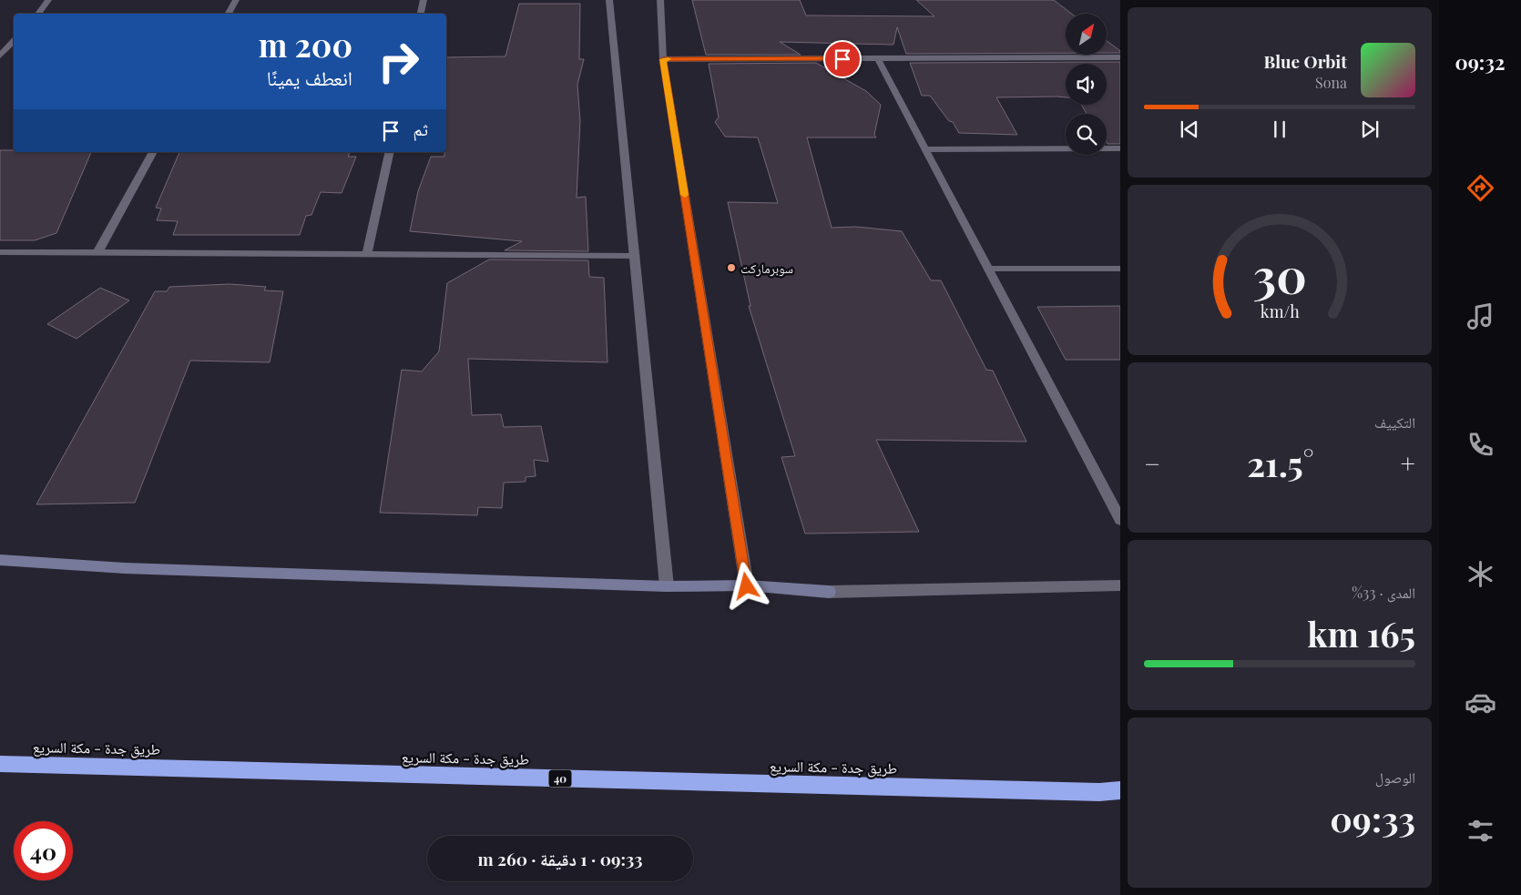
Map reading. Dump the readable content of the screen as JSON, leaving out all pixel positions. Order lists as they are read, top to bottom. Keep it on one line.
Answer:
{"streets":{"highway":["طريق جدة - مكة السريع","40"]},"places":["سوبرماركت"],"north":"top right","page":{"tabs":"09:32","turn":["200 m","انعطف يمينًا"],"song":["Blue Orbit","Sona"],"then":"ثم","tile":["التكييف",["المدى · 33%","165 km"],["الوصول","09:33"]],"heat":["−","21.5°","+"],"limit":"40","trip":"09:33 · 1 دقيقة · 260 m","gauge":["30","km/h"]}}
